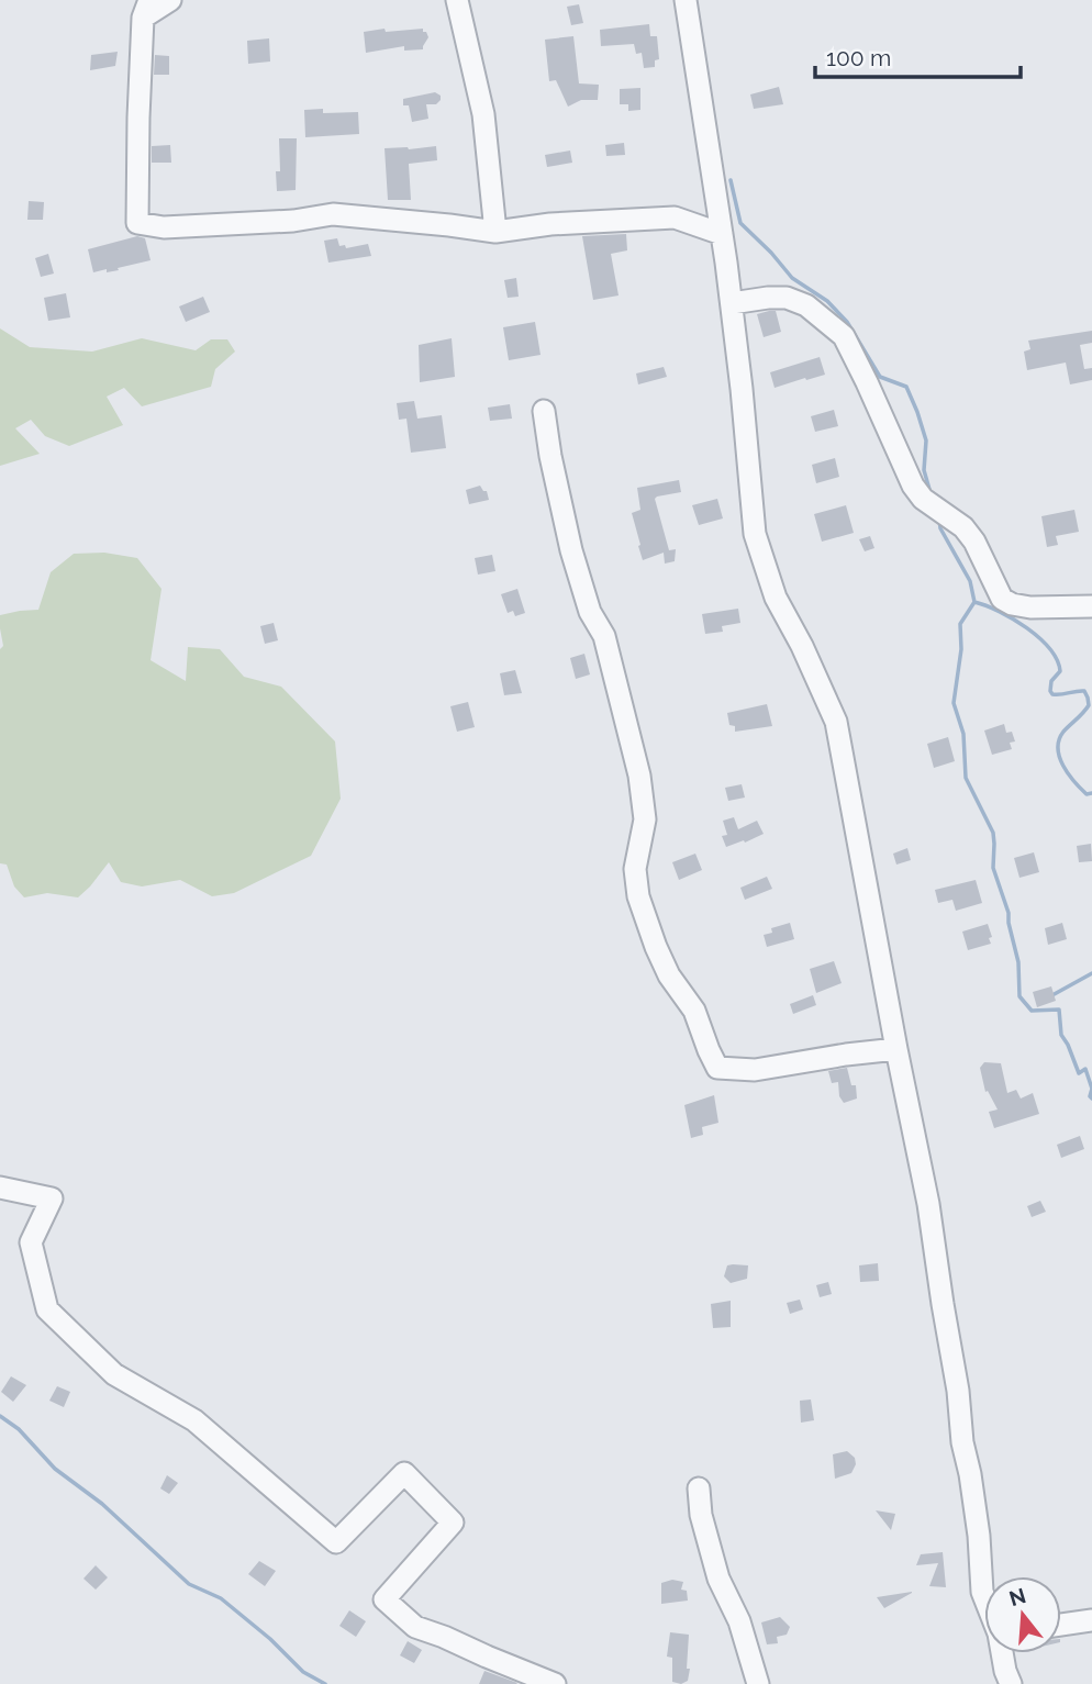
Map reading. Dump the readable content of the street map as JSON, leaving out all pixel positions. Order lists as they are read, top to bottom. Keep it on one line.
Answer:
{"scale_bar":"100 m","north":"top"}
